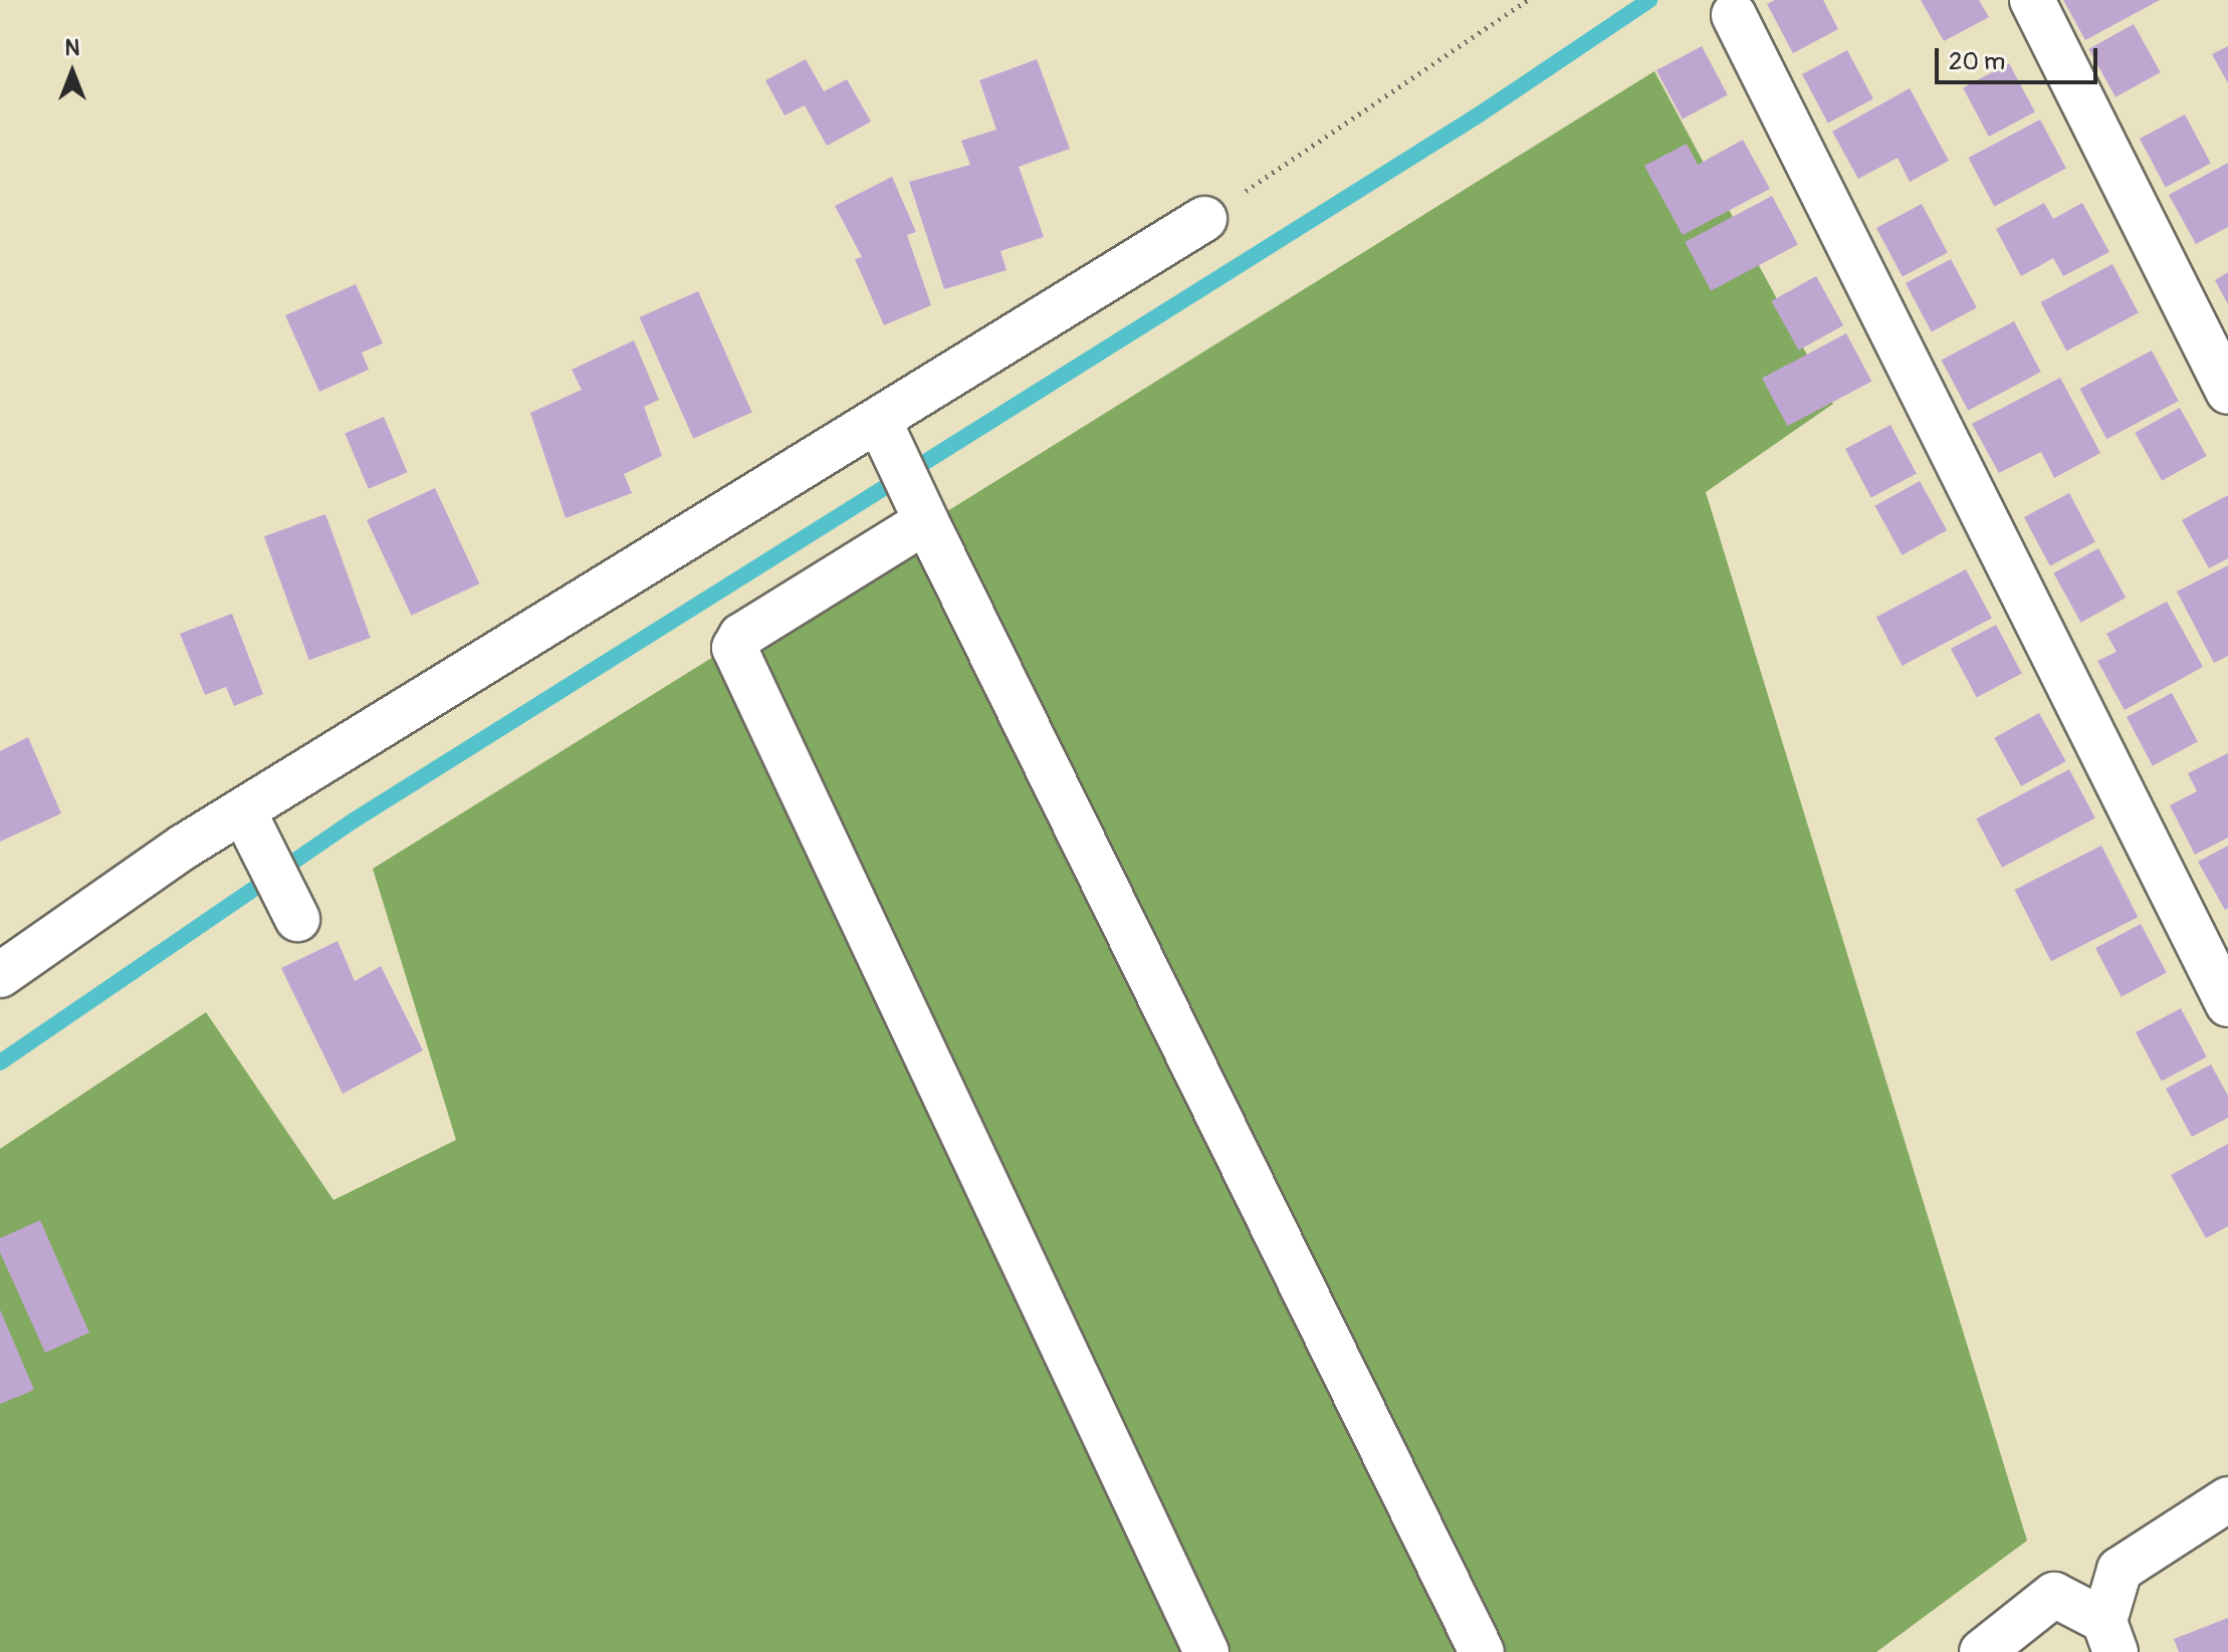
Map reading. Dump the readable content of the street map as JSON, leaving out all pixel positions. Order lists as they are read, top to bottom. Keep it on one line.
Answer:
{"scale_bar":"20 m","north":"top"}
